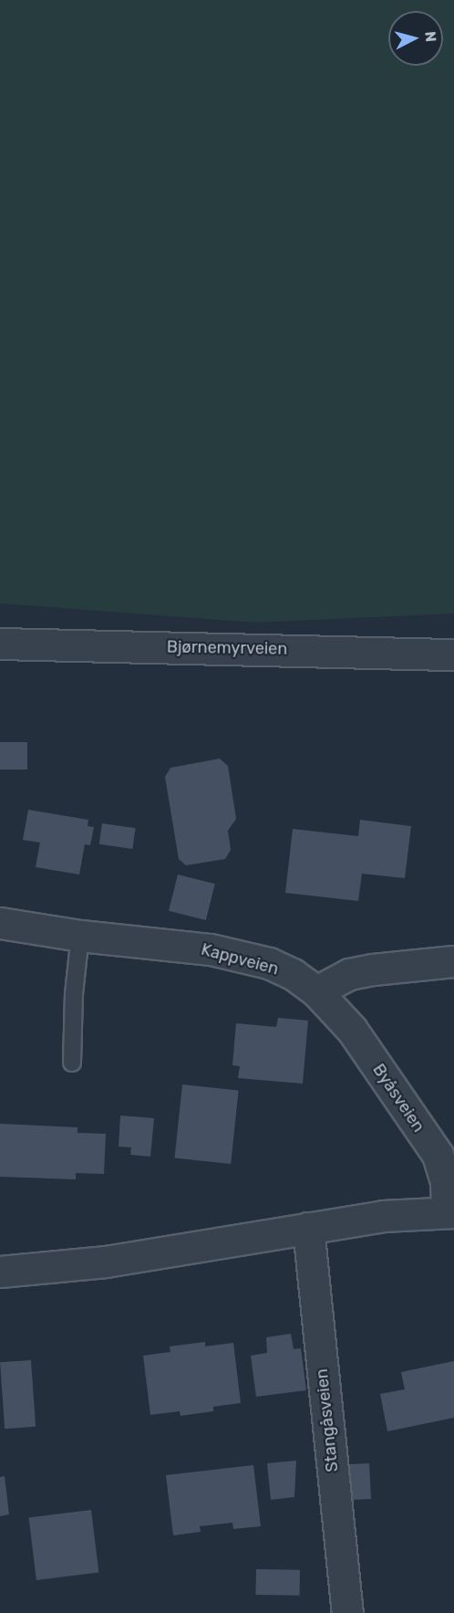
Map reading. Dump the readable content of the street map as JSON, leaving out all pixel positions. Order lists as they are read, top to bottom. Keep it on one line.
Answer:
{"streets":{"street":["Bjørnemyrveien","Kappveien","Byåsveien","Stangåsveien"]},"crossings":[["Kappveien","Byåsveien"]],"north":"right"}
